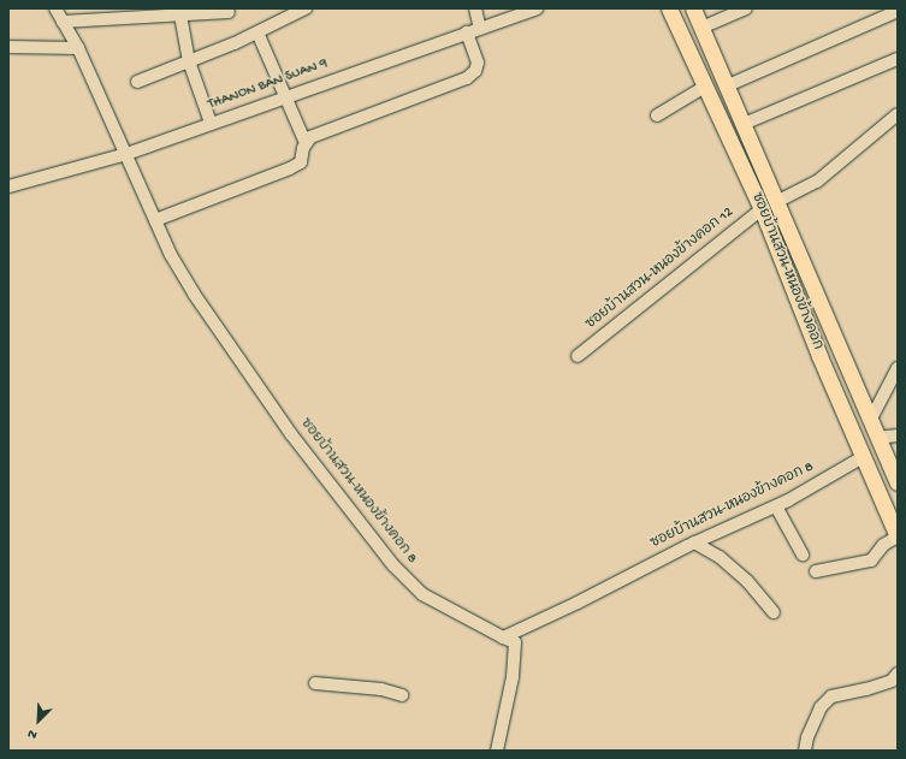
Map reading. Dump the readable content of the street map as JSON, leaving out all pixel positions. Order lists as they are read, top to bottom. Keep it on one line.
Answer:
{"streets":{"main road":["ซอยบ้านสวน-หนองข้างคอก"],"street":["THANON BAN SUAN 9","ซอยบ้านสวน-หนองข้างคอก 12","ซอยบ้านสวน-หนองข้างคอก 8"]},"crossings":[["THANON BAN SUAN 9","ซอยบ้านสวน-หนองข้างคอก 8"],["ซอยบ้านสวน-หนองข้างคอก 12","ซอยบ้านสวน-หนองข้างคอก"],["ซอยบ้านสวน-หนองข้างคอก","ซอยบ้านสวน-หนองข้างคอก 8"]],"north":"bottom left"}
